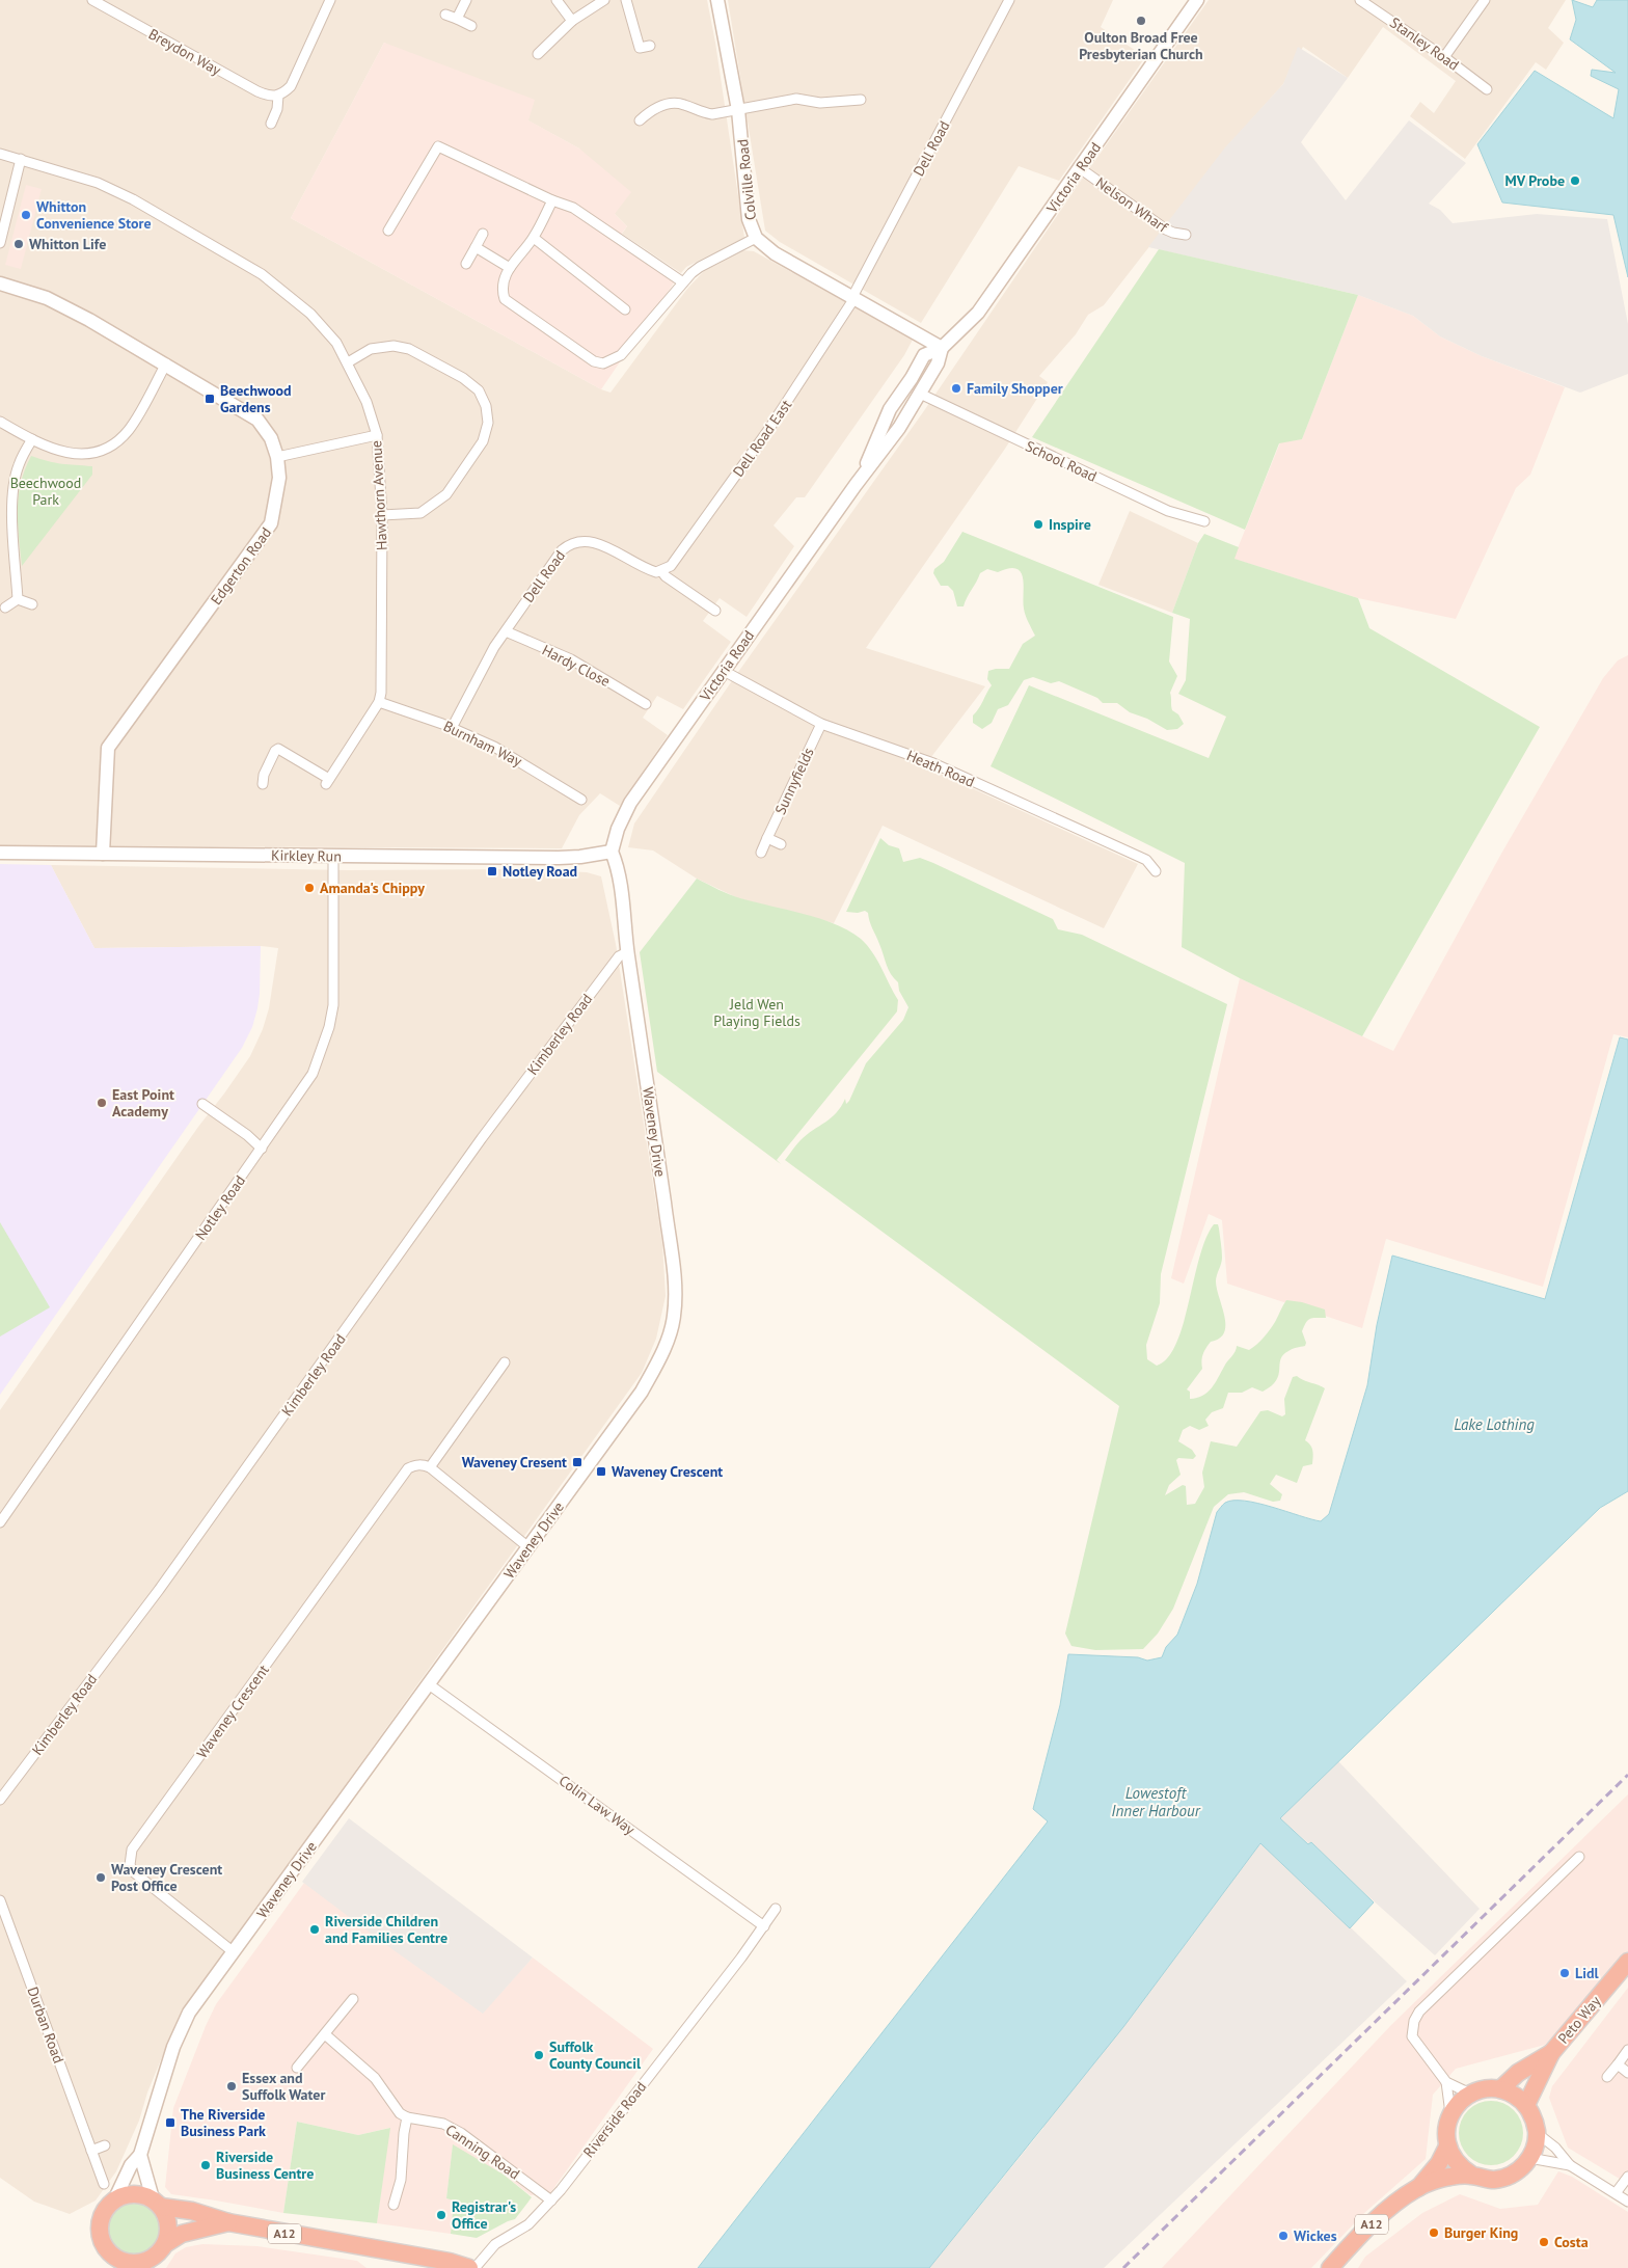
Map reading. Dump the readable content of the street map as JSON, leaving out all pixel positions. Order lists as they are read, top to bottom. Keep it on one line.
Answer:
{"streets":{"highway":["Peto Way","A12"],"main road":["Victoria Road","Colville Road","Edgerton Road","Kirkley Run","Waveney Drive"],"street":["Stanley Road","Breydon Way","Dell Road","Nelson Wharf","Dell Road East","School Road","Hawthorn Avenue","Hardy Close","Burnham Way","Heath Road","Sunnyfields","Kimberley Road","Notley Road","Waveney Crescent","Colin Law Way","Durban Road","Riverside Road","Canning Road"]},"crossings":[["Dell Road","Colville Road"],["Dell Road","Dell Road East"],["Dell Road","Hardy Close"],["Dell Road","Burnham Way"],["Victoria Road","Colville Road"],["Victoria Road","Nelson Wharf"],["Victoria Road","School Road"],["Victoria Road","Heath Road"],["Victoria Road","Kirkley Run"],["Victoria Road","Waveney Drive"],["Colville Road","Dell Road East"],["Hawthorn Avenue","Burnham Way"],["Edgerton Road","Kirkley Run"],["Heath Road","Sunnyfields"],["Kirkley Run","Waveney Drive"],["Kirkley Run","Notley Road"],["Kimberley Road","Waveney Drive"],["Waveney Drive","Waveney Crescent"],["Waveney Drive","Colin Law Way"],["Waveney Drive","A12"],["Colin Law Way","Riverside Road"],["Peto Way","A12"],["Riverside Road","Canning Road"],["Riverside Road","A12"]],"water":["Lake Lothing","Lowestoft Inner Harbour"],"parks":["Beechwood Park","Jeld Wen Playing Fields"],"places":{"other":["Oulton Broad Free Presbyterian Church","MV Probe","Whitton Convenience Store","Whitton Life","Family Shopper","Inspire","Amanda's Chippy","East Point Academy","Waveney Crescent Post Office","Riverside Children and Families Centre","Lidl","Suffolk County Council","Essex and Suffolk Water","Riverside Business Centre","Registrar's Office","Burger King","Wickes","Costa"],"transit":["Beechwood Gardens","Notley Road","Waveney Cresent","Waveney Crescent","The Riverside Business Park"]}}
